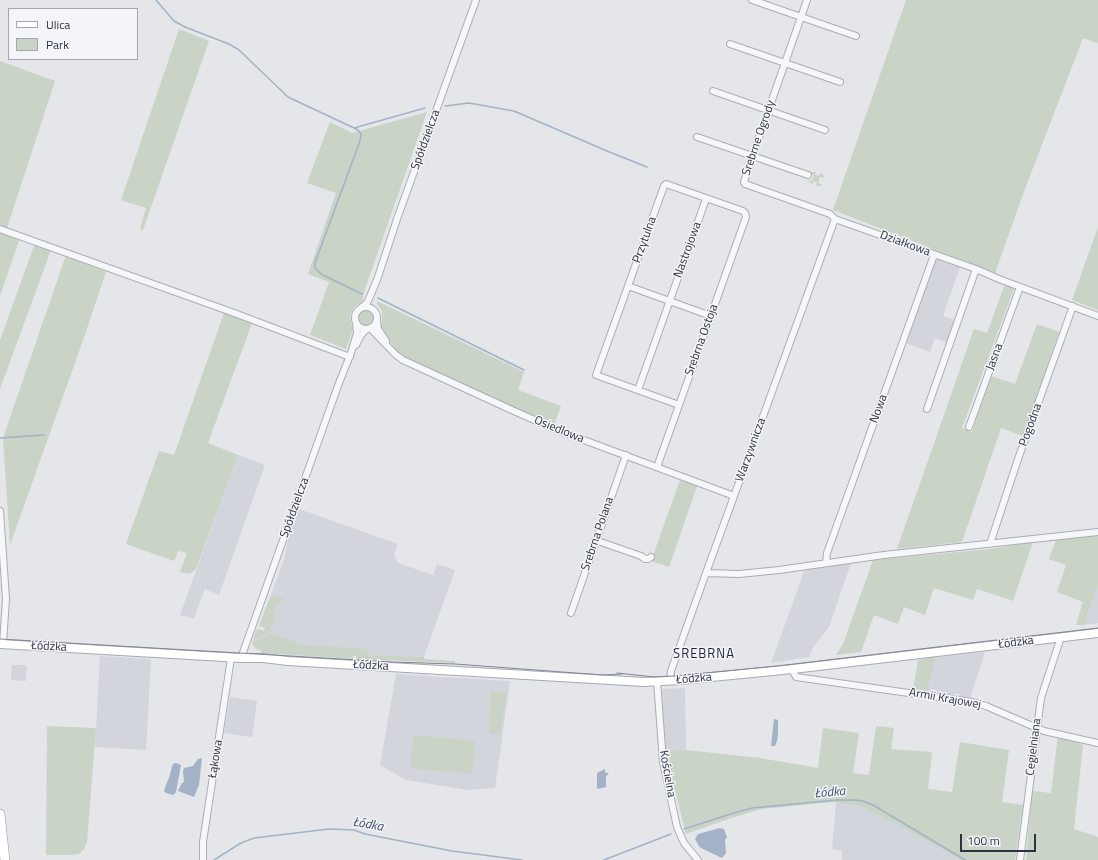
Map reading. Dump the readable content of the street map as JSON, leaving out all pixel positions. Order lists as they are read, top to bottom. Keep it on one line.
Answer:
{"streets":{"main road":["Łódzka"],"street":["Srebrne Ogrody","Spółdzielcza","Przytulna","Działkowa","Nastrojowa","Srebrna Ostoja","Jasna","Nowa","Pogodna","Osiedlowa","Warzywnicza","Srebrna Polana","Armii Krajowej","Cegielniana","Łąkowa","Kościelna"]},"crossings":[["Srebrne Ogrody","Działkowa"],["Srebrne Ogrody","Warzywnicza"],["Spółdzielcza","Łódzka"],["Przytulna","Nastrojowa"],["Przytulna","Srebrna Ostoja"],["Działkowa","Jasna"],["Działkowa","Nowa"],["Działkowa","Pogodna"],["Działkowa","Warzywnicza"],["Srebrna Ostoja","Osiedlowa"],["Osiedlowa","Warzywnicza"],["Osiedlowa","Srebrna Polana"],["Warzywnicza","Łódzka"],["Łódzka","Armii Krajowej"],["Łódzka","Cegielniana"],["Łódzka","Łąkowa"],["Łódzka","Kościelna"],["Armii Krajowej","Cegielniana"]],"districts":["SREBRNA"],"water":["Łódka"],"legend":["Ulica","Park"],"scale_bar":"100 m"}
